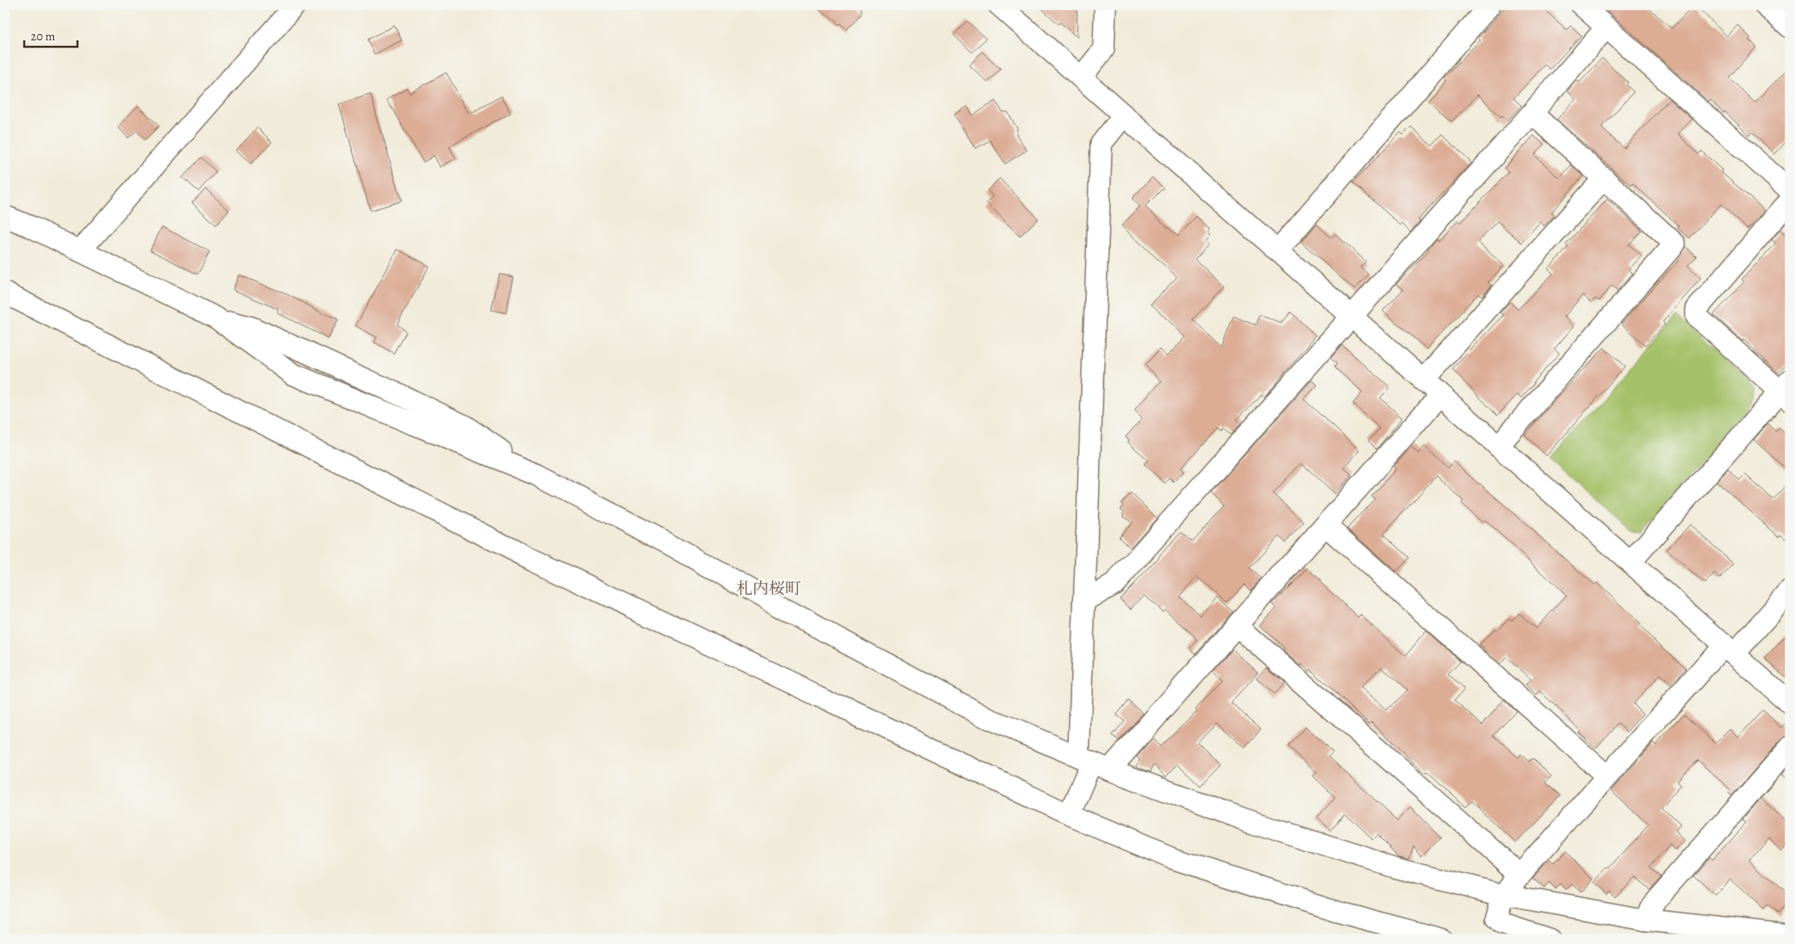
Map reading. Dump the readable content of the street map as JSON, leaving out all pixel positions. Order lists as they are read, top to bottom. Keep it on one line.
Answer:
{"districts":["札内桜町"],"scale_bar":"20 m"}
